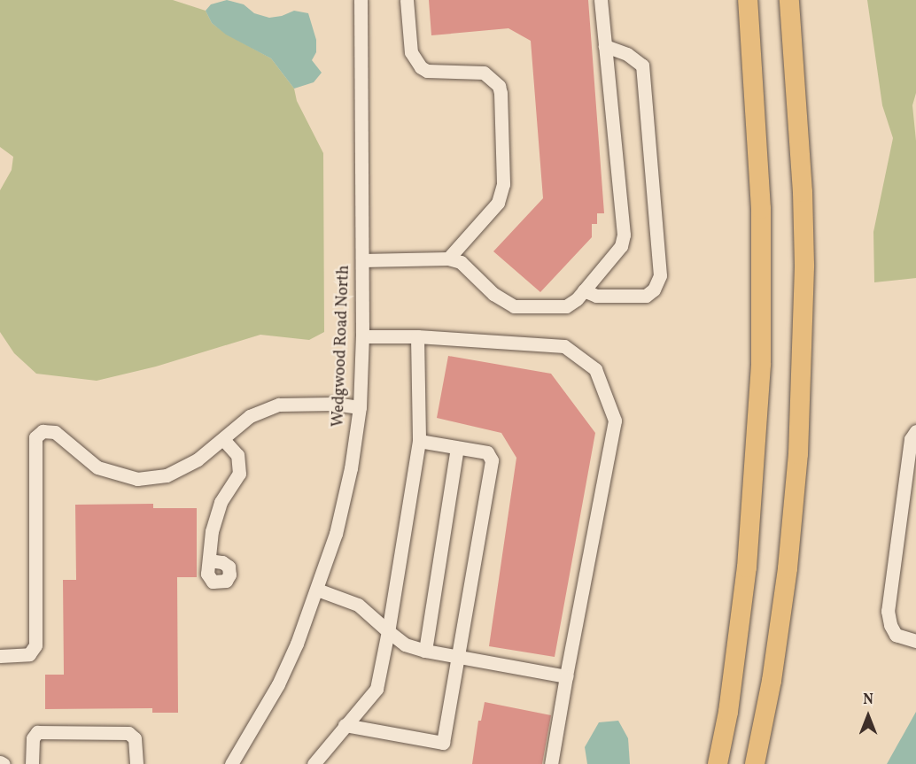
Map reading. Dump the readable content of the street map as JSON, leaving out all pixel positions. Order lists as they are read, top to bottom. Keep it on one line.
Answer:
{"streets":{"street":["Wedgwood Road North"]},"north":"top"}
